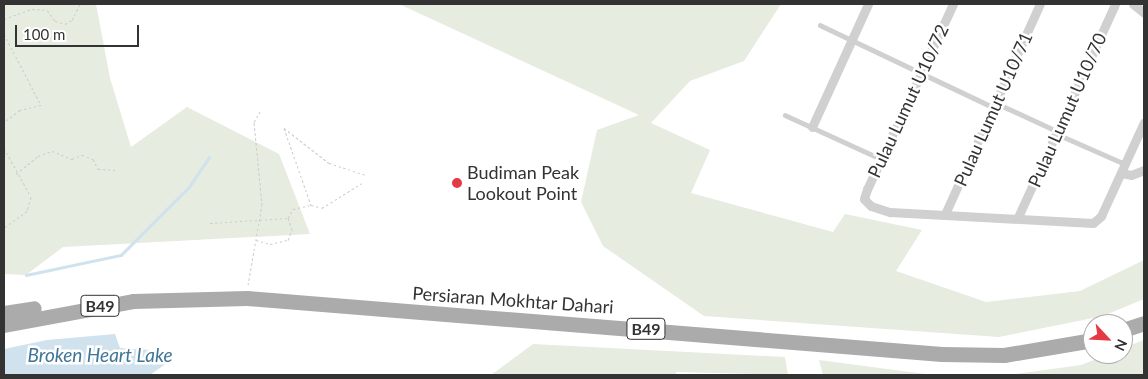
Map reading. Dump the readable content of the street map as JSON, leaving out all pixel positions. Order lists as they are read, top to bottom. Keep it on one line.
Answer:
{"streets":{"main road":["Persiaran Mokhtar Dahari","B49"],"street":["Pulau Lumut U10/72","Pulau Lumut U10/71","Pulau Lumut U10/70"]},"crossings":[["Pulau Lumut U10/72","Pulau Lumut U10/71"]],"water":["Broken Heart Lake"],"places":["Budiman Peak Lookout Point"],"scale_bar":"100 m","north":"bottom right"}
